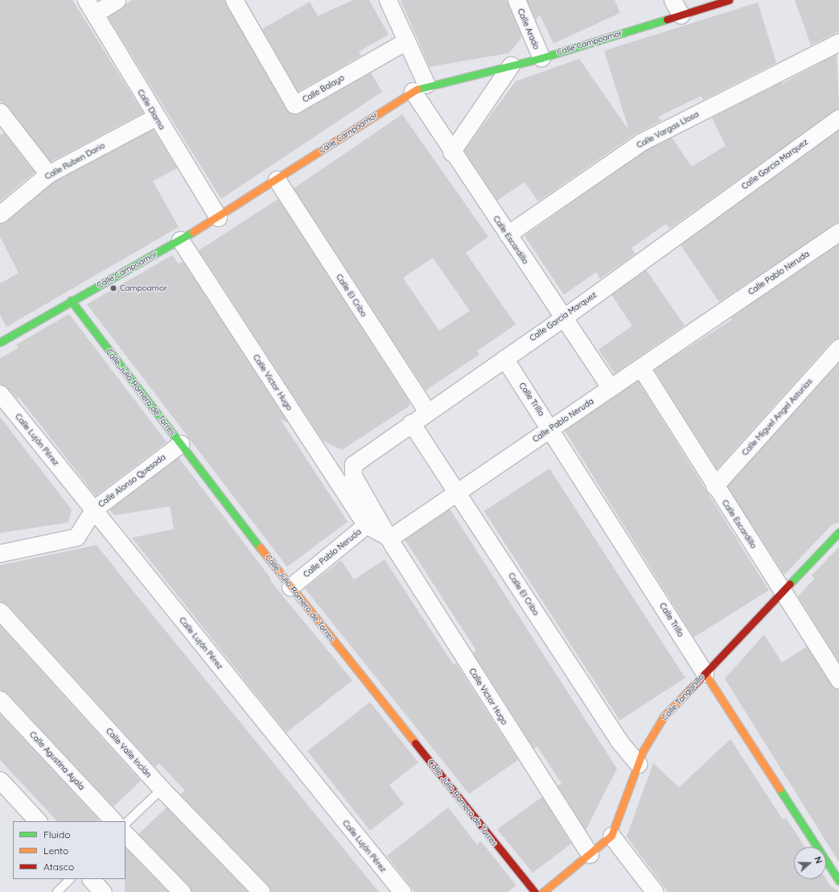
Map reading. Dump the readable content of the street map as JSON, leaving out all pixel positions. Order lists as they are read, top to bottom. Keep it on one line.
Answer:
{"streets":{"street":["Calle Arado","Calle Campoamor","Calle Balayo","Calle Diama","Calle Vargas Llosa","Calle Ruben Dario","Calle Garcia Marquez","Calle Escardillo","Calle Pablo Neruda","Calle El Cribo","Calle Victor Hugo","Calle Julio Romero de Torres","Calle Trillo","Calle Miguel Angel Asturias","Calle Luján Pérez","Calle Alonso Quesada","Calle Tanganillo","Calle Valle Inclán","Calle Agustina Ayala"]},"crossings":[["Calle Arado","Calle Campoamor"],["Calle Campoamor","Calle Diama"],["Calle Campoamor","Calle Escardillo"],["Calle Campoamor","Calle El Cribo"],["Calle Campoamor","Calle Victor Hugo"],["Calle Campoamor","Calle Julio Romero de Torres"],["Calle Balayo","Calle Escardillo"],["Calle Diama","Calle Ruben Dario"],["Calle Vargas Llosa","Calle Escardillo"],["Calle Garcia Marquez","Calle Escardillo"],["Calle Garcia Marquez","Calle Pablo Neruda"],["Calle Garcia Marquez","Calle El Cribo"],["Calle Garcia Marquez","Calle Victor Hugo"],["Calle Garcia Marquez","Calle Trillo"],["Calle Escardillo","Calle Pablo Neruda"],["Calle Escardillo","Calle Miguel Angel Asturias"],["Calle Escardillo","Calle Tanganillo"],["Calle Pablo Neruda","Calle El Cribo"],["Calle Pablo Neruda","Calle Victor Hugo"],["Calle Pablo Neruda","Calle Julio Romero de Torres"],["Calle Pablo Neruda","Calle Trillo"],["Calle El Cribo","Calle Tanganillo"],["Calle Victor Hugo","Calle Tanganillo"],["Calle Julio Romero de Torres","Calle Alonso Quesada"],["Calle Trillo","Calle Tanganillo"],["Calle Luján Pérez","Calle Alonso Quesada"]],"places":["Campoamor"],"legend":["Fluido","Lento","Atasco"],"north":"right"}
